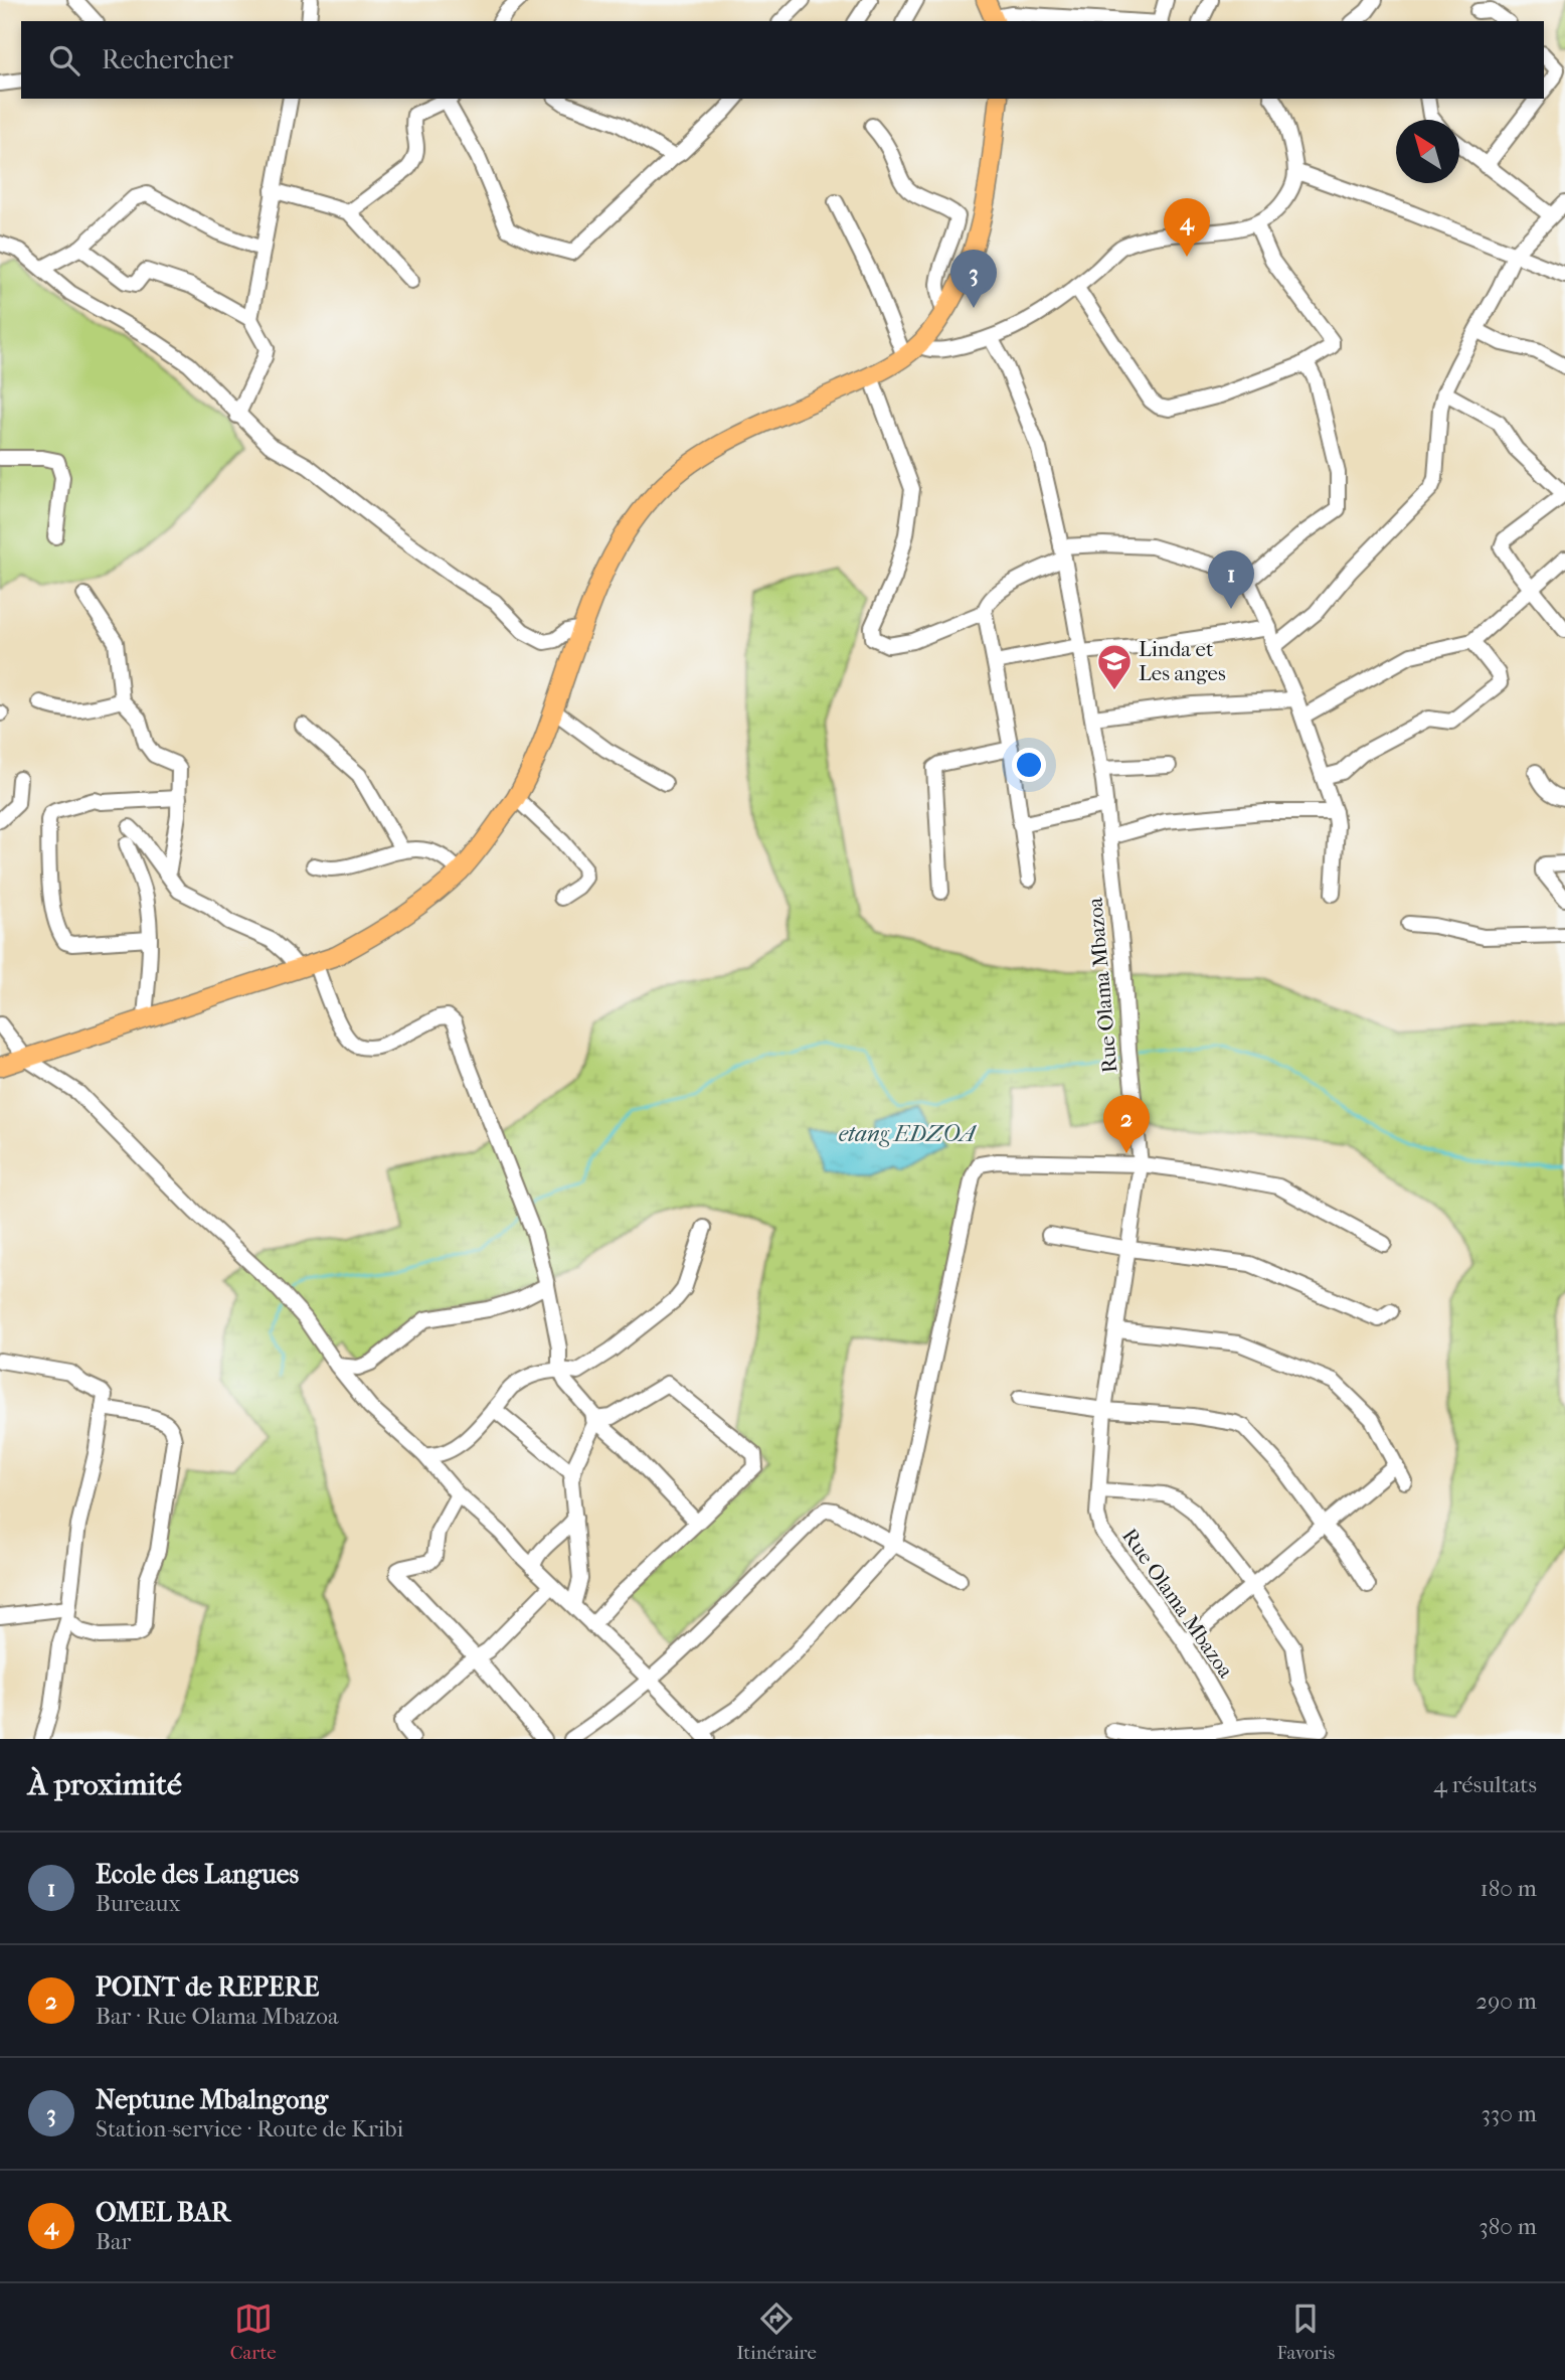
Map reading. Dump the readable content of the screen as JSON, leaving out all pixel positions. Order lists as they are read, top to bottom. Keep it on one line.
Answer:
{"streets":{"street":["Rue Olama Mbazoa"]},"water":["etang EDZOA"],"places":{"school or university":["Linda et Les anges"]},"north":"top left","page":{"search":"Rechercher","pins":["4","3","1","2"],"heading":["À proximité","4 résultats"],"list":[{"mark":"1","name":"Ecole des Langues","note":"Bureaux","value":"180 m"},{"mark":"2","name":"POINT de REPERE","note":"Bar · Rue Olama Mbazoa","value":"290 m"},{"mark":"3","name":"Neptune Mbalngong","note":"Station-service · Route de Kribi","value":"330 m"},{"mark":"4","name":"OMEL BAR","note":"Bar","value":"380 m"}],"nav":["Carte","Itinéraire","Favoris"]}}
